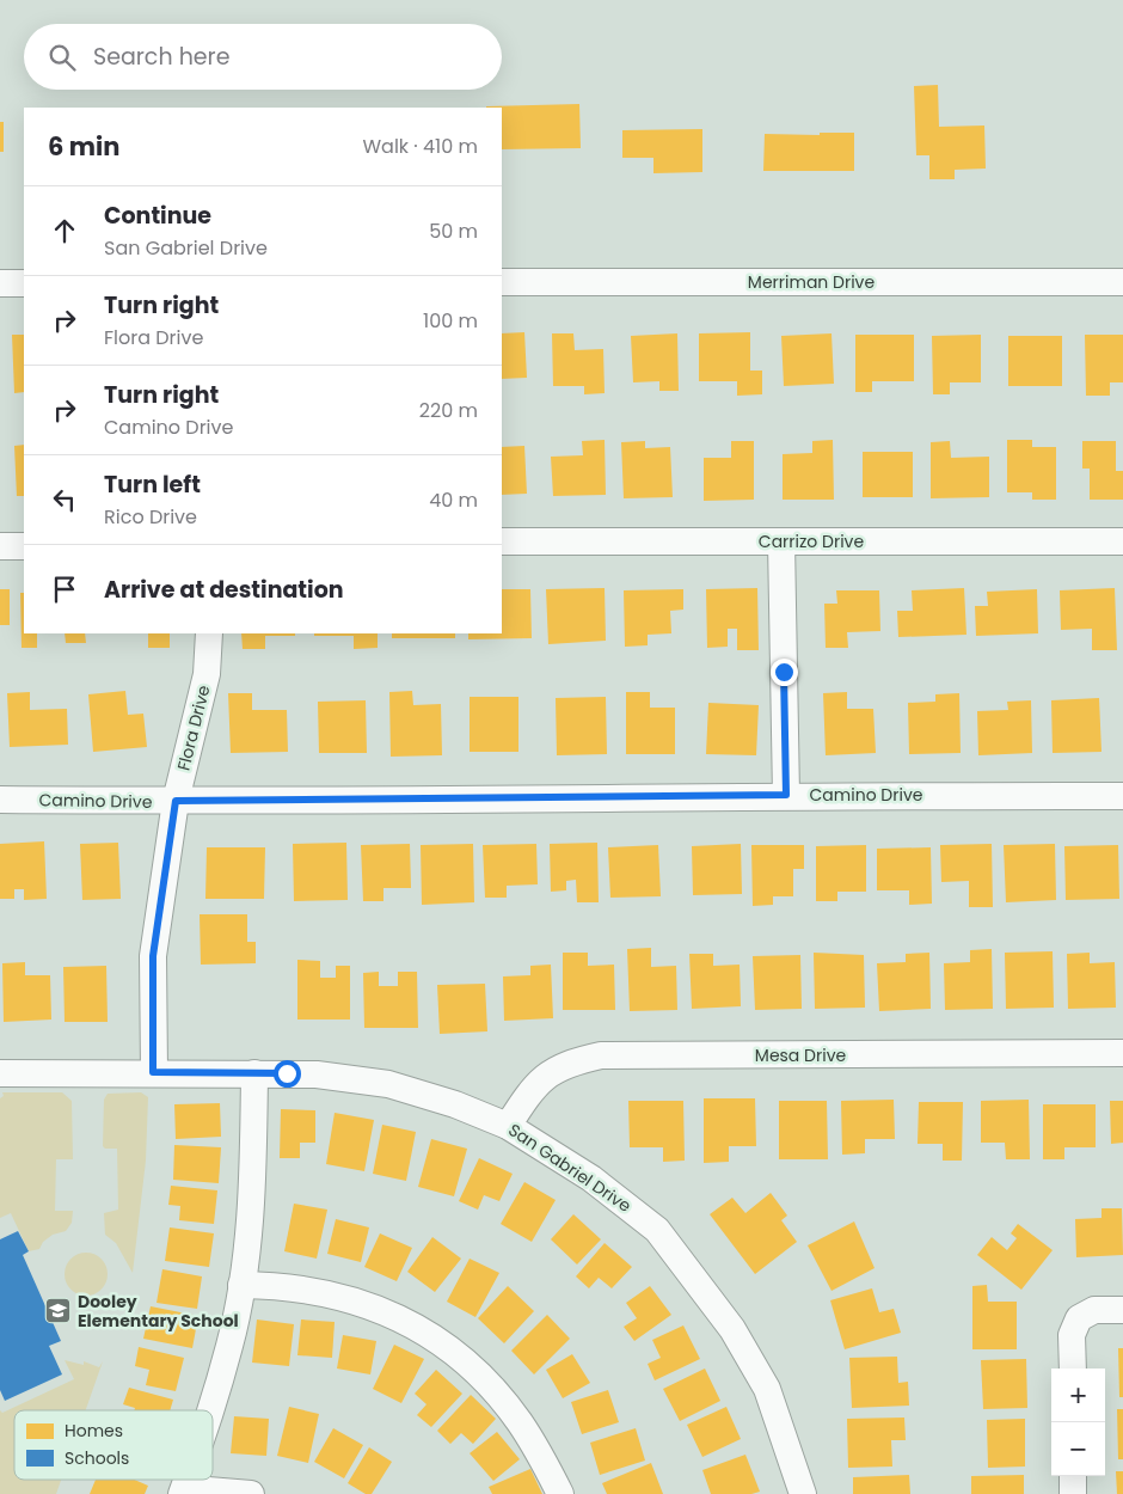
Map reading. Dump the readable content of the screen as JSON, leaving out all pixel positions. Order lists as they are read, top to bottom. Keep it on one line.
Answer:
{"streets":{"street":["Merriman Drive","Carrizo Drive","Flora Drive","Camino Drive","Mesa Drive","San Gabriel Drive"]},"crossings":[["Flora Drive","Camino Drive"],["Flora Drive","San Gabriel Drive"],["Mesa Drive","San Gabriel Drive"]],"places":{"school or university":["Dooley Elementary School"]},"legend":["Homes","Schools"],"page":{"search":"Search here","heading":["6 min","Walk · 410 m"],"list":[["Continue","San Gabriel Drive","50 m"],["Turn right","Flora Drive","100 m"],["Turn right","Camino Drive","220 m"],["Turn left","Rico Drive","40 m"],"Arrive at destination"],"map_buttons":["+","−"]}}
